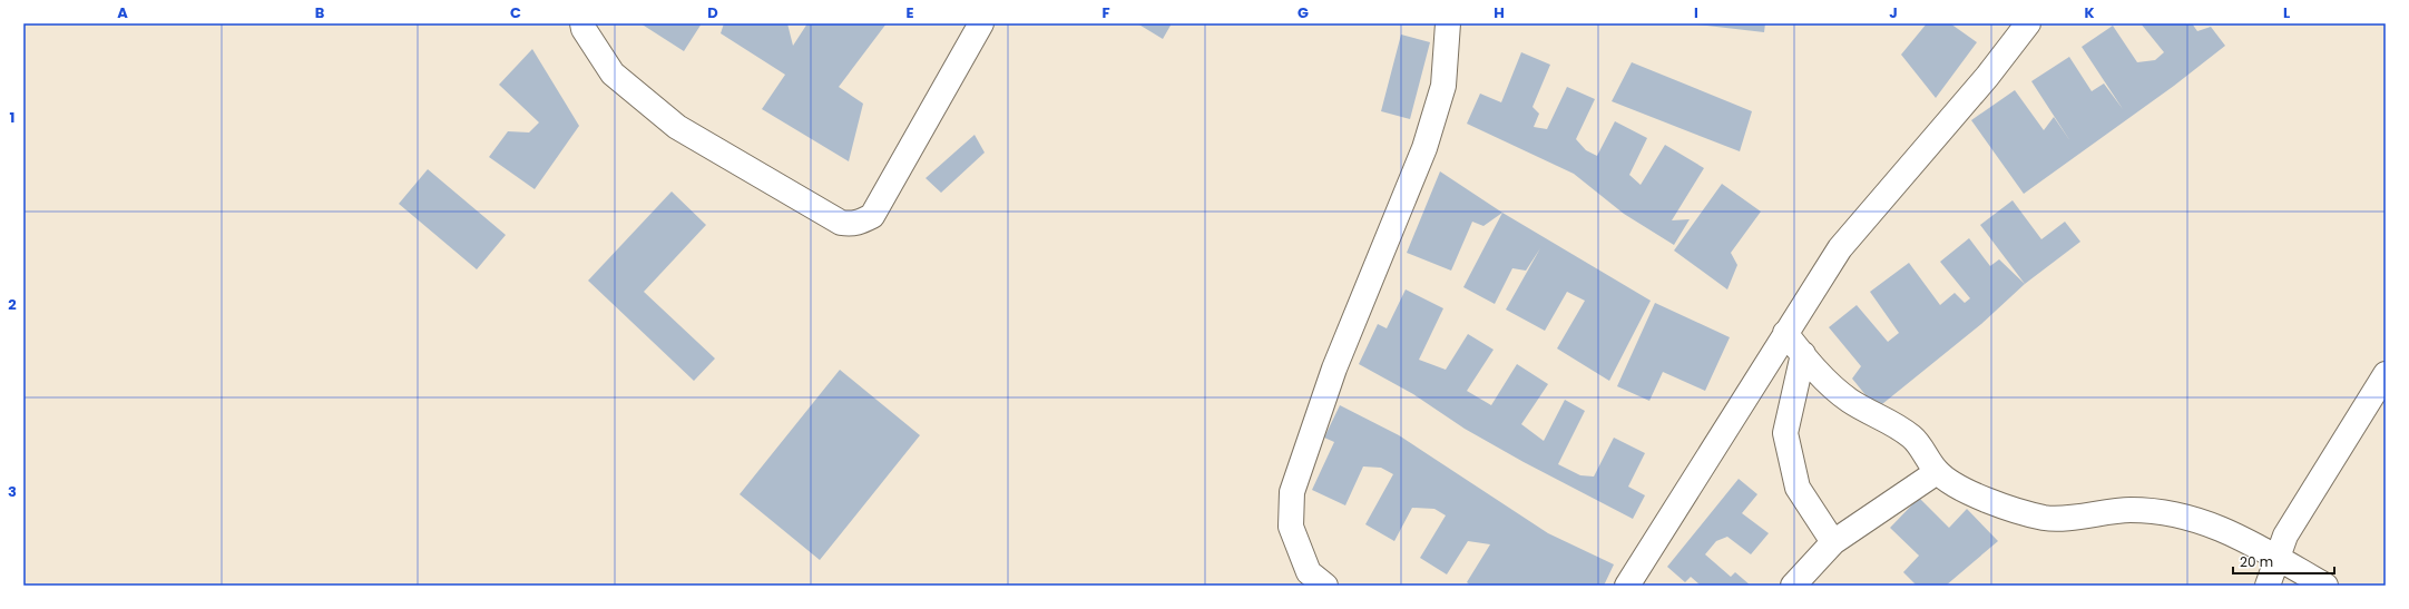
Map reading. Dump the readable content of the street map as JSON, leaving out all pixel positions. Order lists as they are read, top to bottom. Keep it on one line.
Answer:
{"scale_bar":"20 m","grid":{"columns":["A","B","C","D","E","F","G","H","I","J","K","L"],"rows":["1","2","3"]}}
